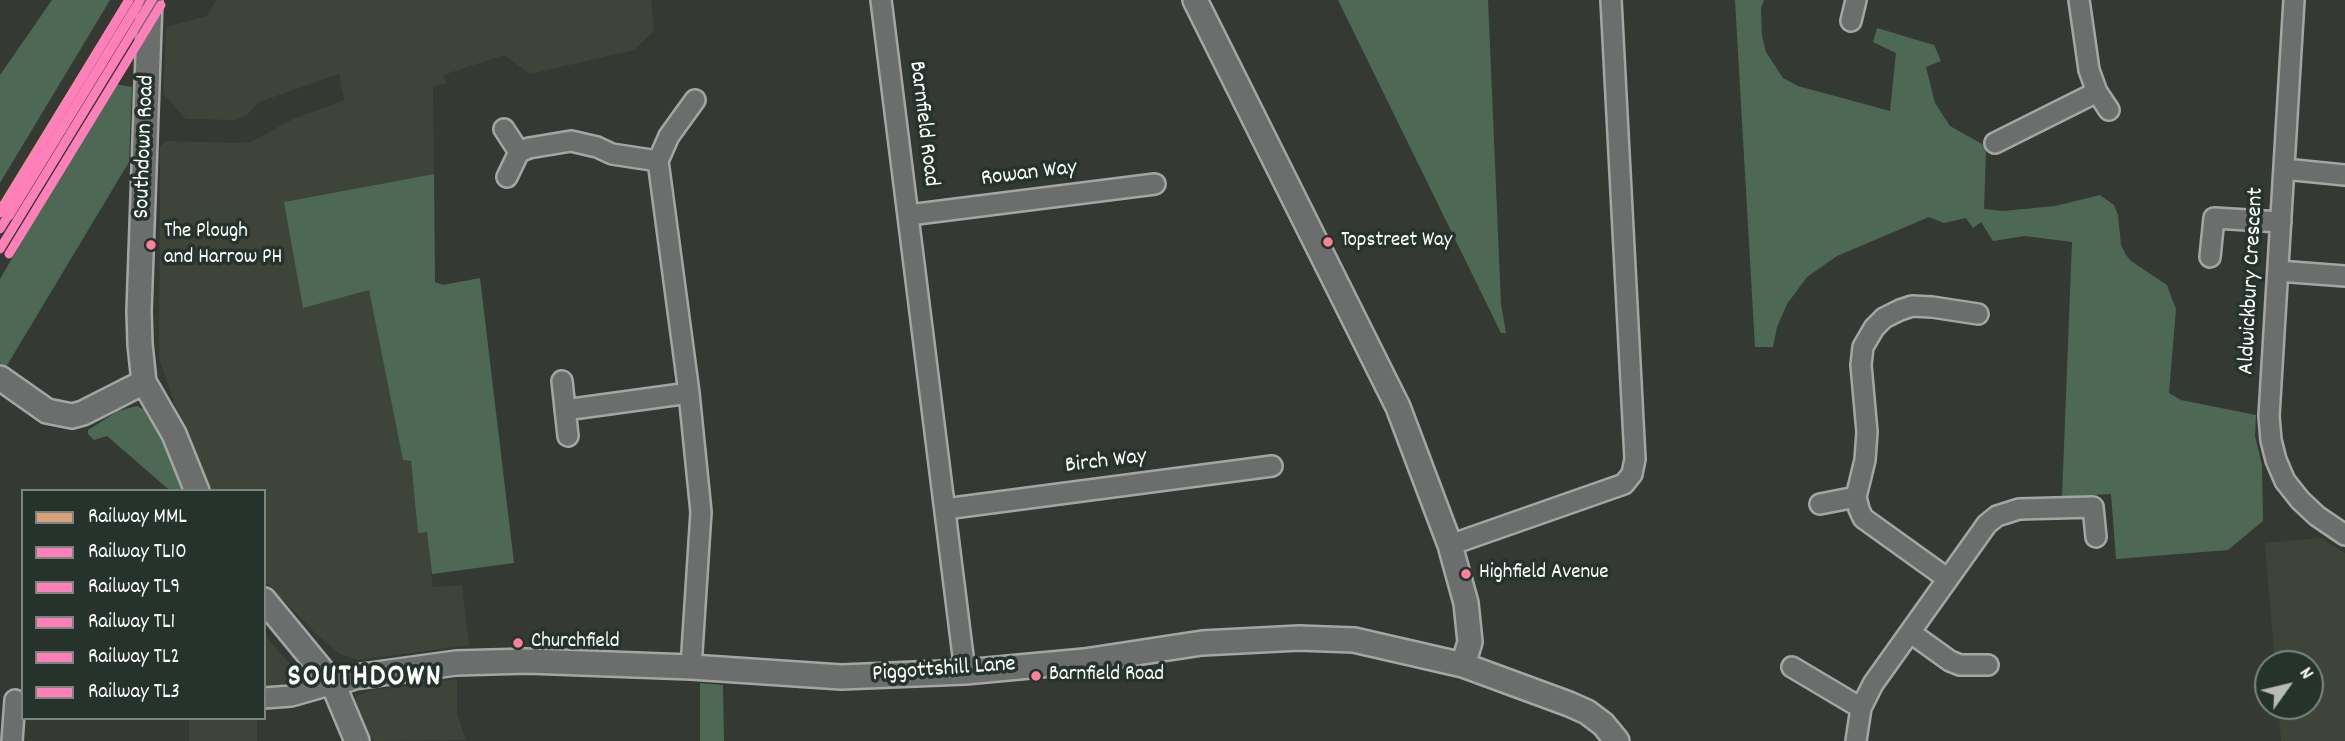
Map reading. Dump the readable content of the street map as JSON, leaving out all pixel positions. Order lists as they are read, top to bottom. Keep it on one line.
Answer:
{"streets":{"street":["Barnfield Road","Southdown Road","Rowan Way","Aldwickbury Crescent","Birch Way","Piggottshill Lane"]},"crossings":[["Barnfield Road","Rowan Way"],["Barnfield Road","Birch Way"],["Barnfield Road","Piggottshill Lane"]],"districts":["SOUTHDOWN"],"places":["Topstreet Way","The Plough and Harrow PH","Highfield Avenue","Churchfield","Barnfield Road"],"lines":["rail line MML","rail line TL10","rail line TL1","rail line TL2","rail line TL9","rail line TL3"],"legend":["Railway MML","Railway TL10","Railway TL9","Railway TL1","Railway TL2","Railway TL3"],"north":"top right"}
